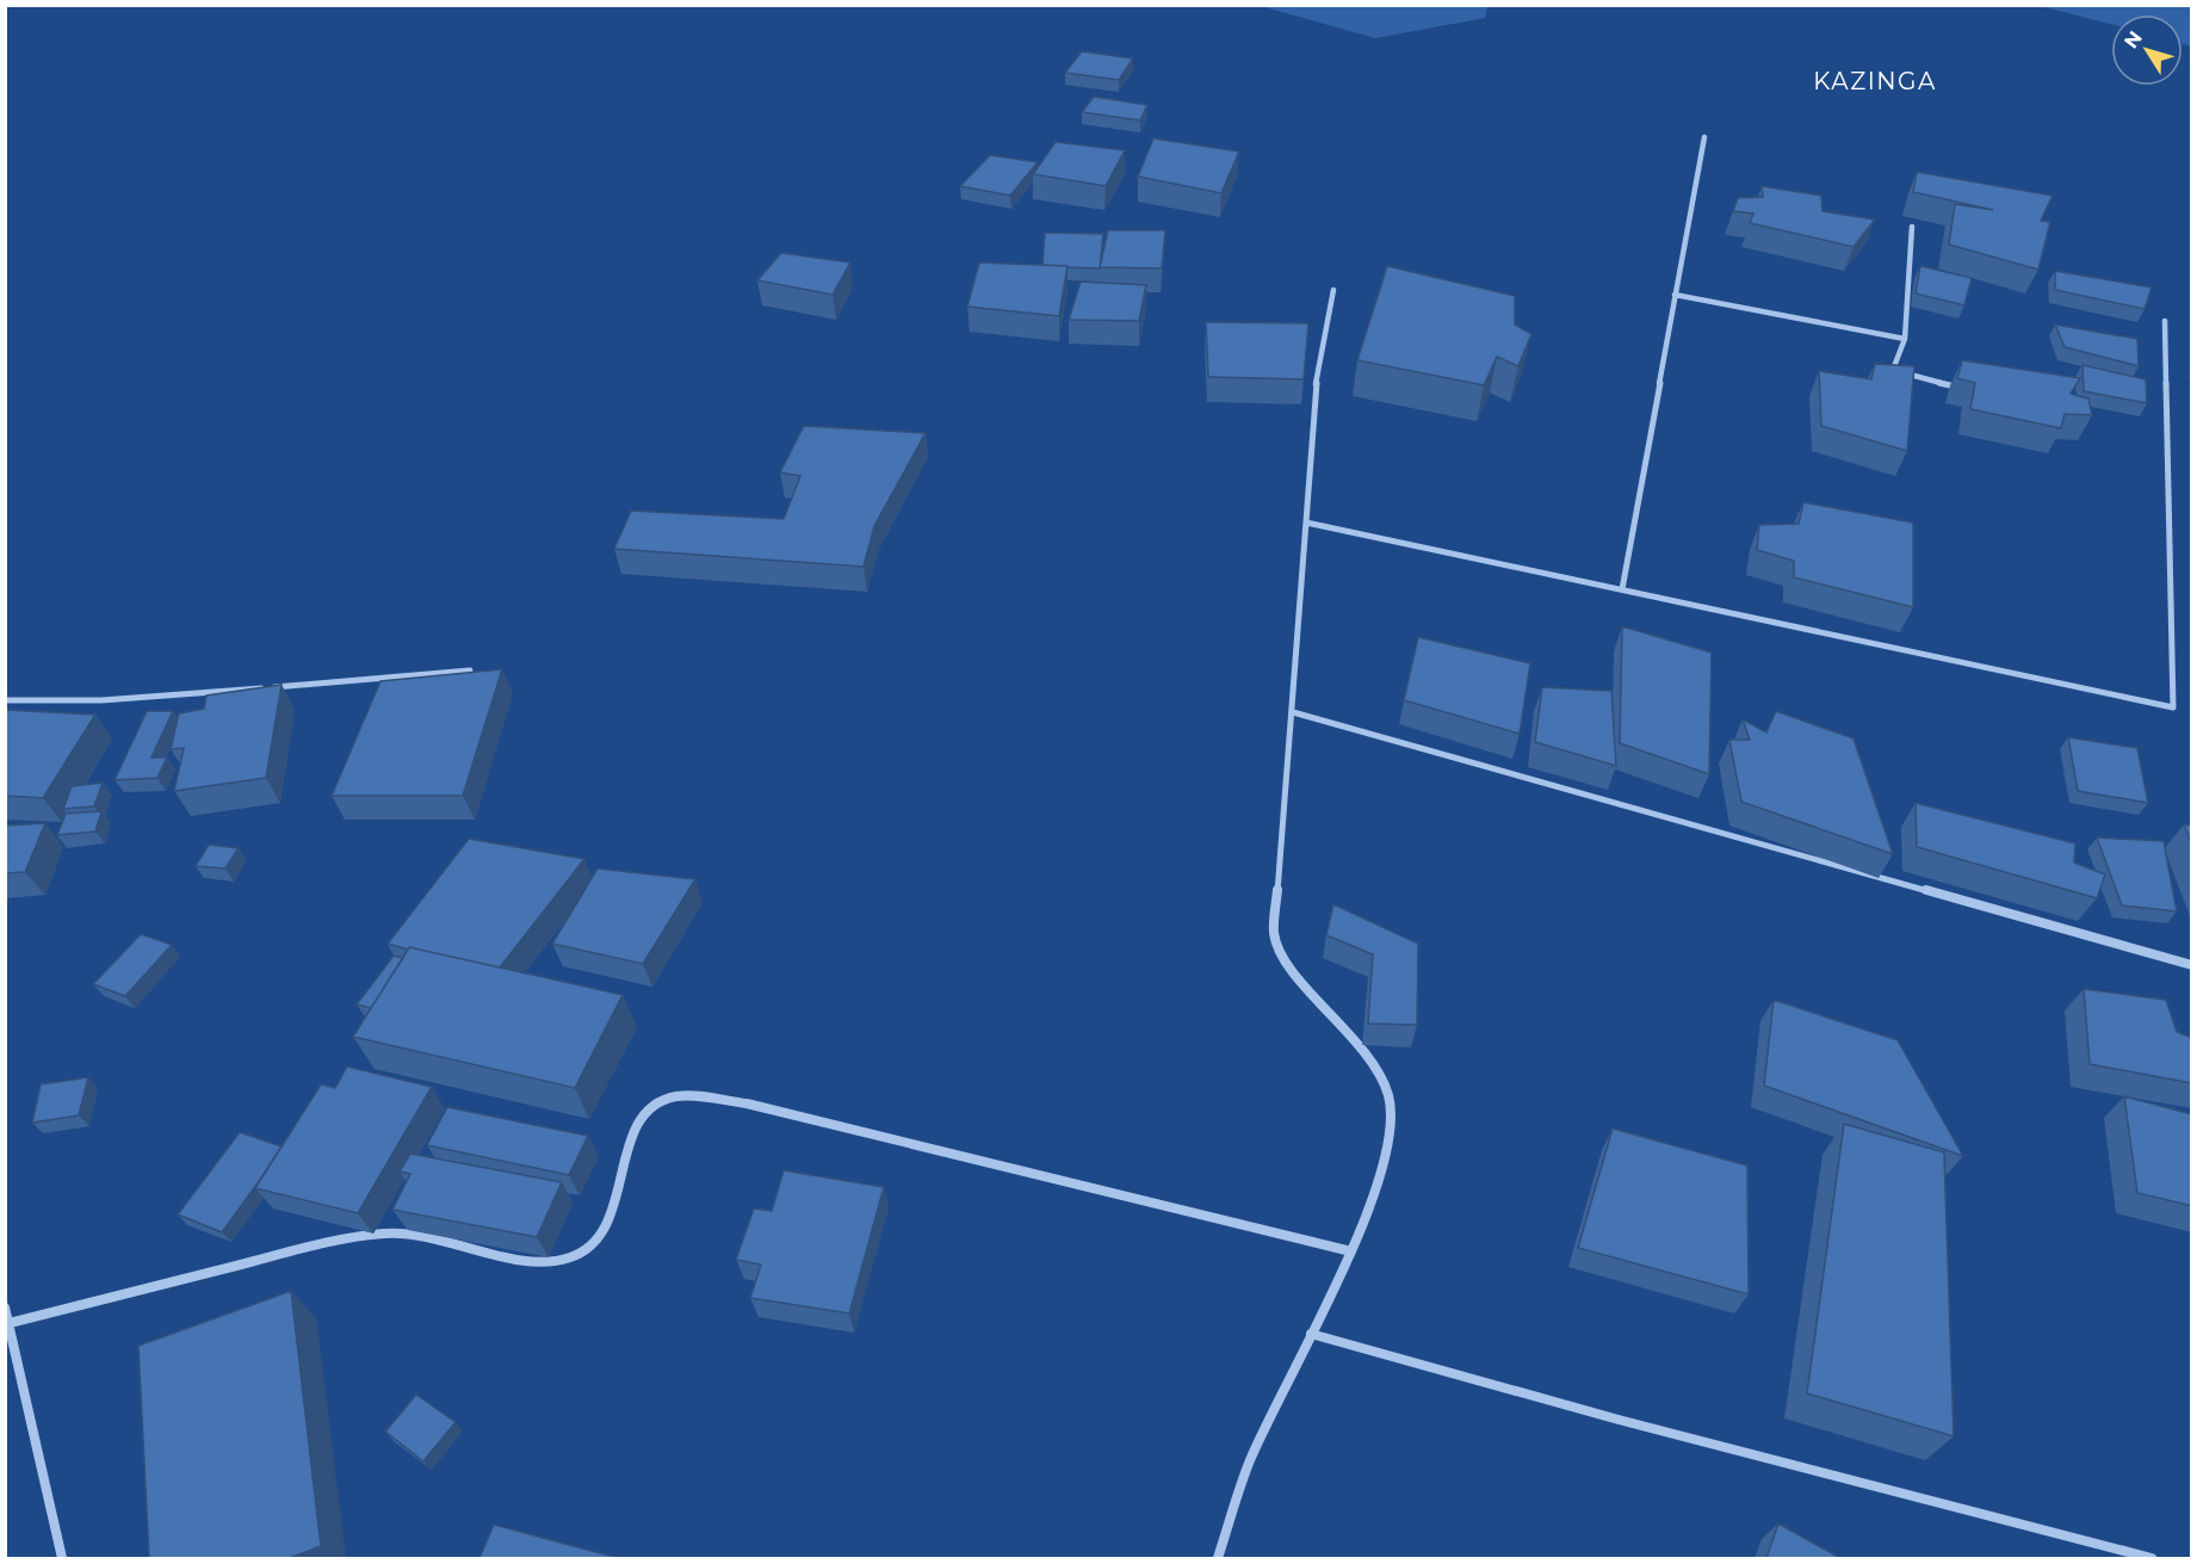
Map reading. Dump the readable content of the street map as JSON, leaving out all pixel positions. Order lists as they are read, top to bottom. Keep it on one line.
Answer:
{"districts":["KAZINGA"],"north":"top left"}
